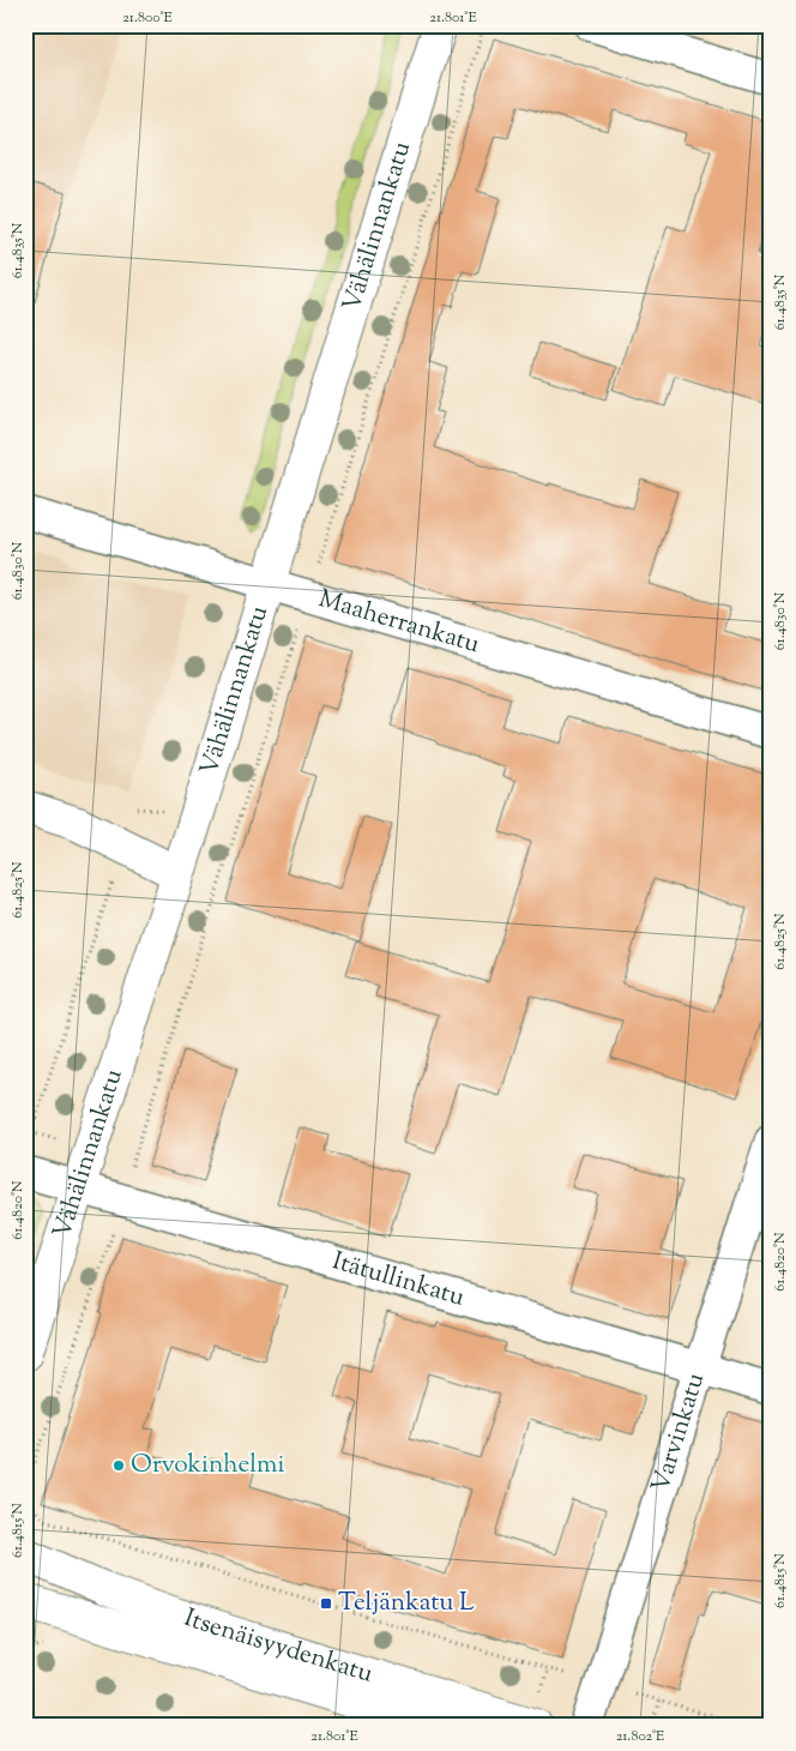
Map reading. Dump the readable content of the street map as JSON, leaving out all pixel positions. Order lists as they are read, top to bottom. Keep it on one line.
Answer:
{"streets":{"main road":["Vähälinnankatu","Itsenäisyydenkatu"],"street":["Maaherrankatu","Itätullinkatu","Varvinkatu"]},"crossings":[["Vähälinnankatu","Maaherrankatu"],["Vähälinnankatu","Itätullinkatu"],["Itätullinkatu","Varvinkatu"]],"places":{"other":["Orvokinhelmi"],"transit":["Teljänkatu L"]},"coordinates":["21.800°E","21.801°E","61.4835°N","61.4830°N","61.4825°N","61.4820°N","61.4815°N","21.802°E"]}
